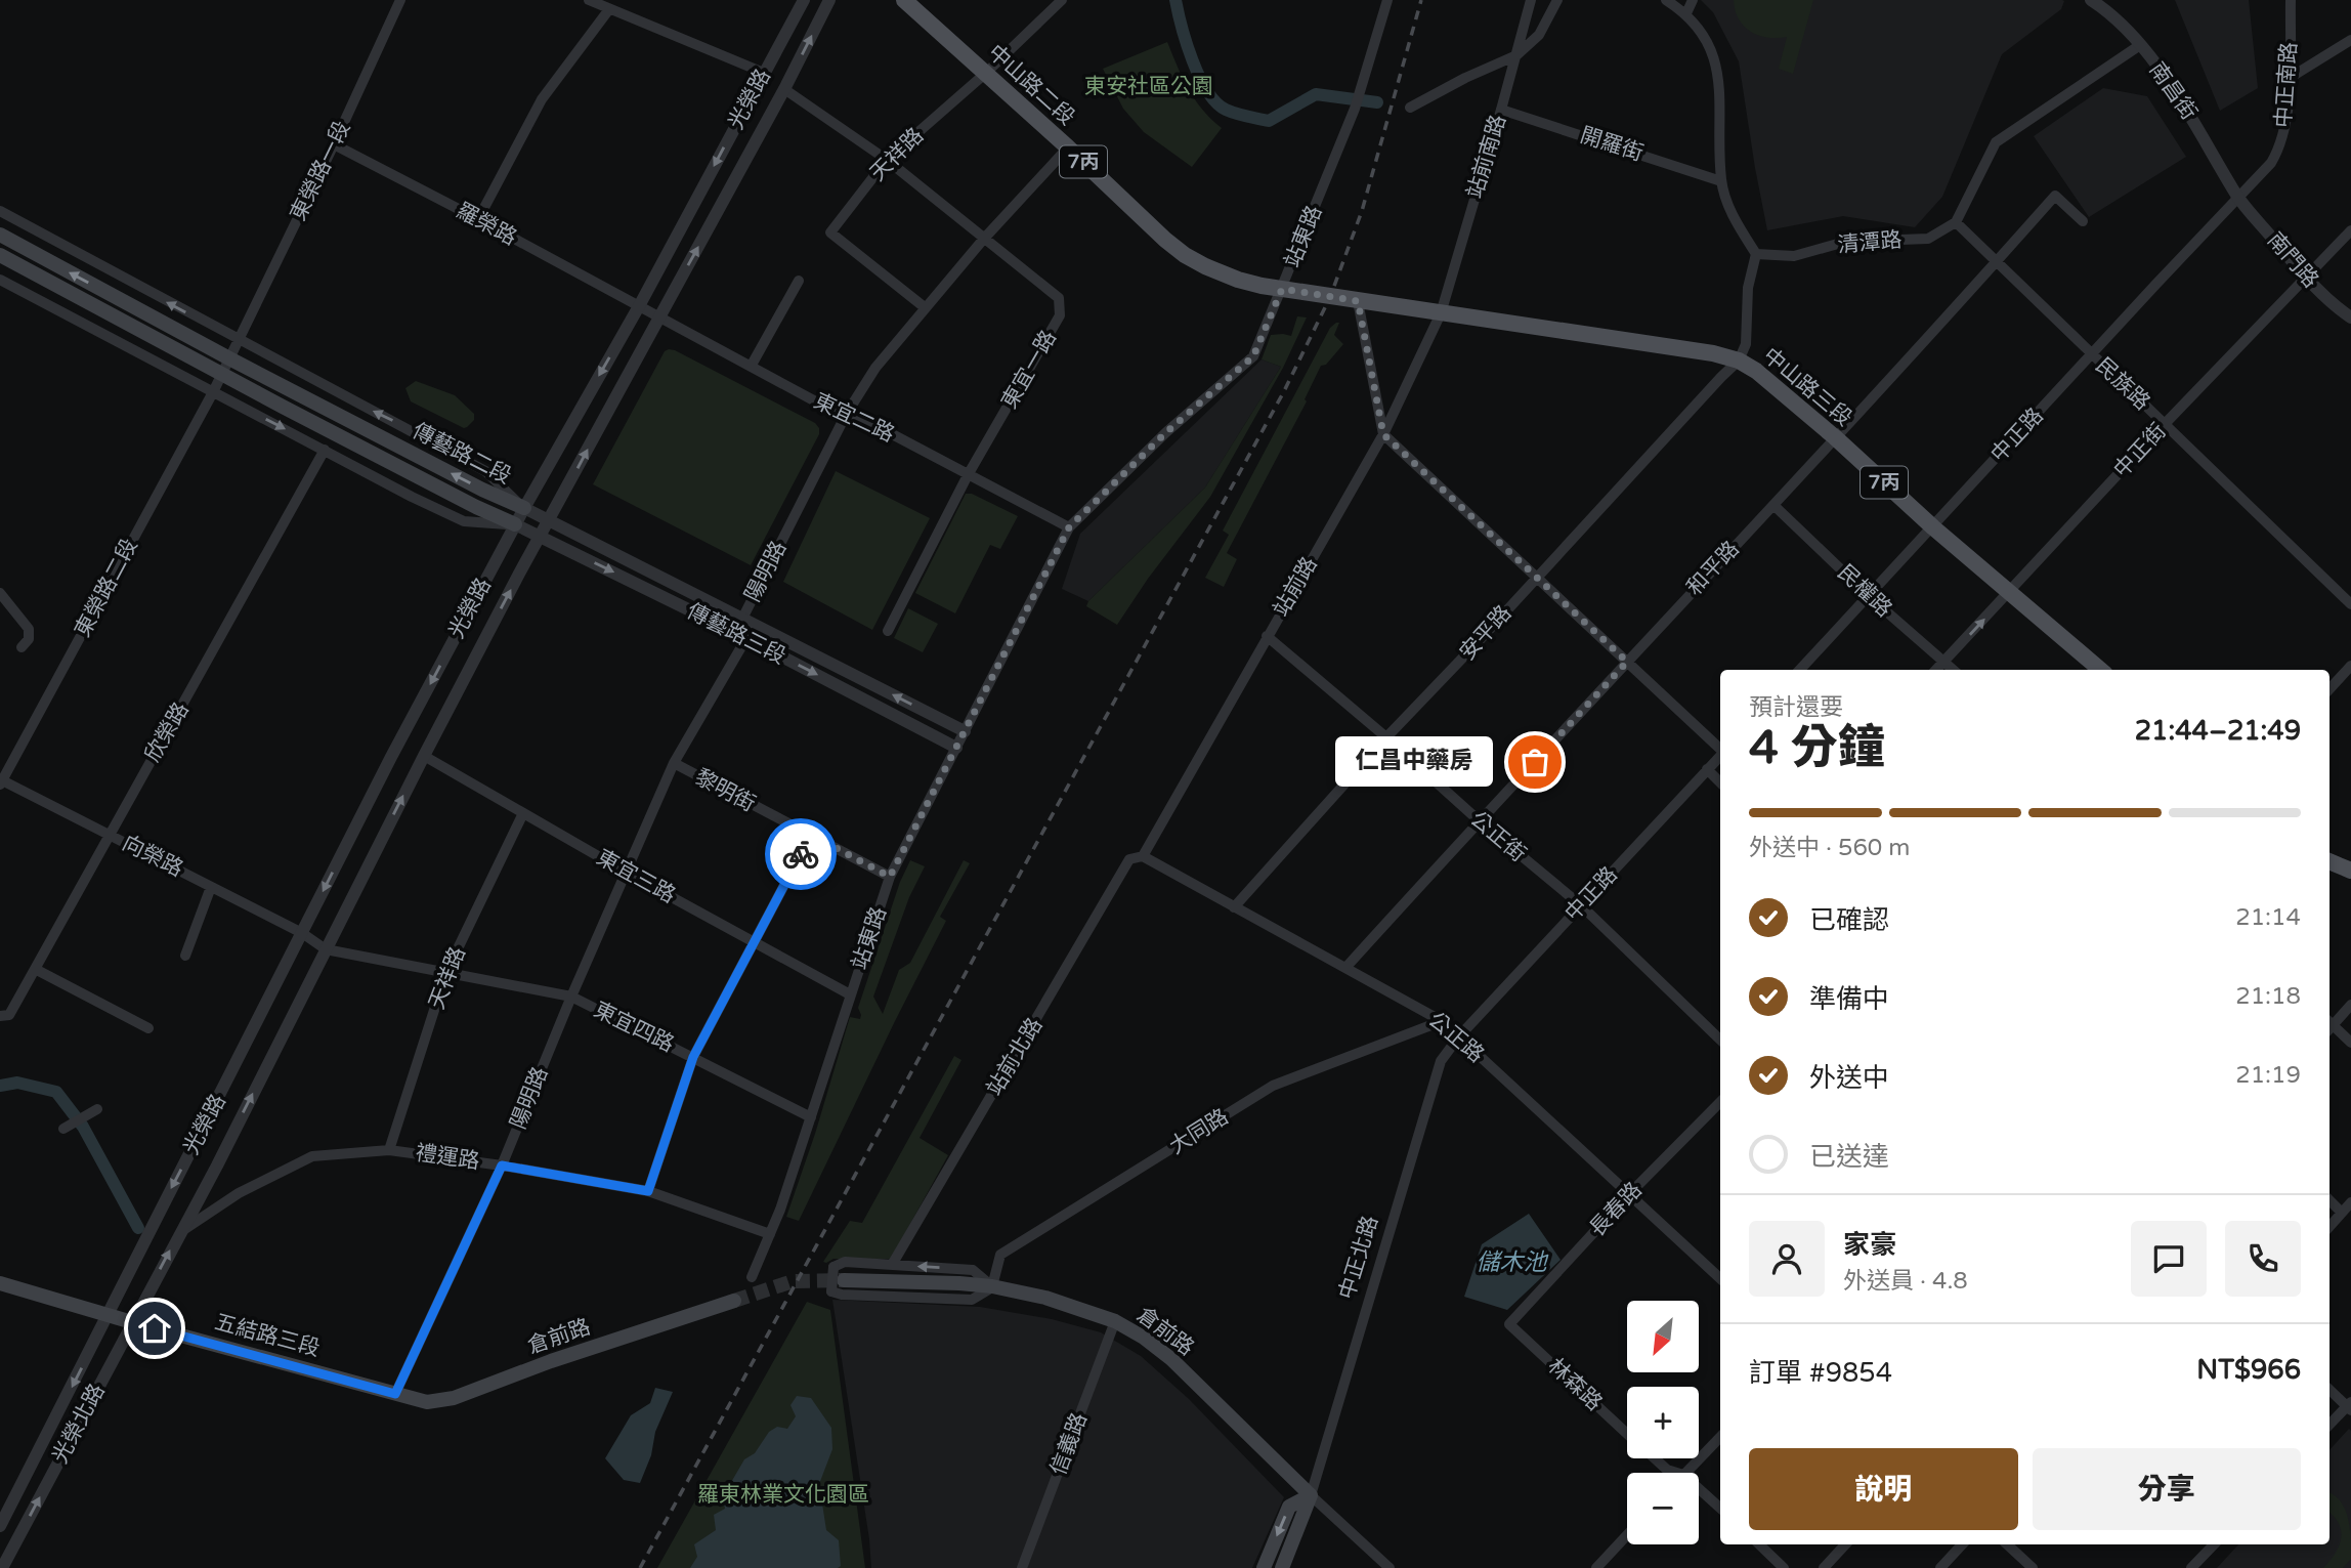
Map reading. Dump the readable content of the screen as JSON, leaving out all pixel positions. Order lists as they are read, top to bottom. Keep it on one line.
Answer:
{"streets":{"main road":["中山路二段","7丙","中山路三段","傳藝路二段","中正北路","倉前路","五結路三段"],"street":["中正南路","南昌街","光榮路","開羅街","天祥路","站前南路","東榮路一段","羅榮路","站東路","清潭路","南門路","東宜一路","民族路","東宜二路","中正路","中正街","和平路","陽明路","站前路","東榮路二段","民權路","安平路","傳藝路三段","欣榮路","黎明街","公正街","向榮路","東宜三路","東宜四路","公正路","站前北路","大同路","禮運路","長春路","林森路","光榮北路","信義路"]},"crossings":[["中山路二段","天祥路"],["中山路二段","站東路"],["中山路二段","中山路三段"],["中山路二段","陽明路"],["中正南路","南昌街"],["中正南路","南門路"],["中正南路","中正路"],["南昌街","南門路"],["南昌街","中正路"],["光榮路","羅榮路"],["光榮路","東宜一路"],["光榮路","東宜二路"],["光榮路","傳藝路二段"],["光榮路","傳藝路三段"],["光榮路","向榮路"],["光榮路","東宜三路"],["光榮路","東宜四路"],["光榮路","光榮北路"],["開羅街","站前南路"],["天祥路","東宜一路"],["天祥路","陽明路"],["天祥路","東宜三路"],["天祥路","東宜四路"],["天祥路","禮運路"],["站前南路","中山路三段"],["站前南路","站前路"],["東榮路一段","羅榮路"],["東榮路一段","傳藝路二段"],["東榮路一段","東榮路二段"],["羅榮路","東宜二路"],["站東路","東宜二路"],["站東路","傳藝路三段"],["站東路","黎明街"],["站東路","東宜三路"],["站東路","東宜四路"],["站東路","禮運路"],["清潭路","民族路"],["南門路","中正路"],["南門路","中正街"],["東宜一路","東宜二路"],["東宜一路","陽明路"],["民族路","中正路"],["民族路","中正街"],["民族路","和平路"],["中山路三段","中正路"],["中山路三段","中正街"],["中山路三段","和平路"],["中山路三段","站前路"],["中山路三段","安平路"],["東宜二路","陽明路"],["中正路","民權路"],["中正路","公正街"],["中正路","公正路"],["中正路","中正北路"],["中正街","民權路"],["傳藝路二段","東榮路二段"],["傳藝路二段","傳藝路三段"],["和平路","民權路"],["和平路","公正街"],["和平路","公正路"],["陽明路","傳藝路三段"],["陽明路","黎明街"],["陽明路","東宜三路"],["陽明路","東宜四路"],["陽明路","禮運路"],["陽明路","五結路三段"],["站前路","公正街"],["站前路","公正路"],["站前路","站前北路"],["東榮路二段","向榮路"],["安平路","公正街"],["安平路","公正路"],["欣榮路","向榮路"],["向榮路","東宜四路"],["公正路","站前北路"],["公正路","大同路"],["公正路","長春路"],["公正路","中正北路"],["大同路","倉前路"],["禮運路","光榮北路"],["長春路","林森路"],["中正北路","倉前路"],["倉前路","五結路三段"],["倉前路","信義路"],["五結路三段","光榮北路"]],"water":["儲木池"],"parks":["東安社區公園","羅東林業文化園區"],"places":["仁昌中藥房"],"north":"bottom left","page":{"heading":["4 分鐘","預計還要","21:44–21:49"],"panel":["家豪","外送員 · 4.8","訂單 #9854","NT$966"],"bubble":"仁昌中藥房","bar":"外送中 · 560 m","list":[["已確認","21:14"],["準備中","21:18"],["外送中","21:19"],"已送達"],"map_buttons":["+","−"],"buttons":["說明","分享"]}}
